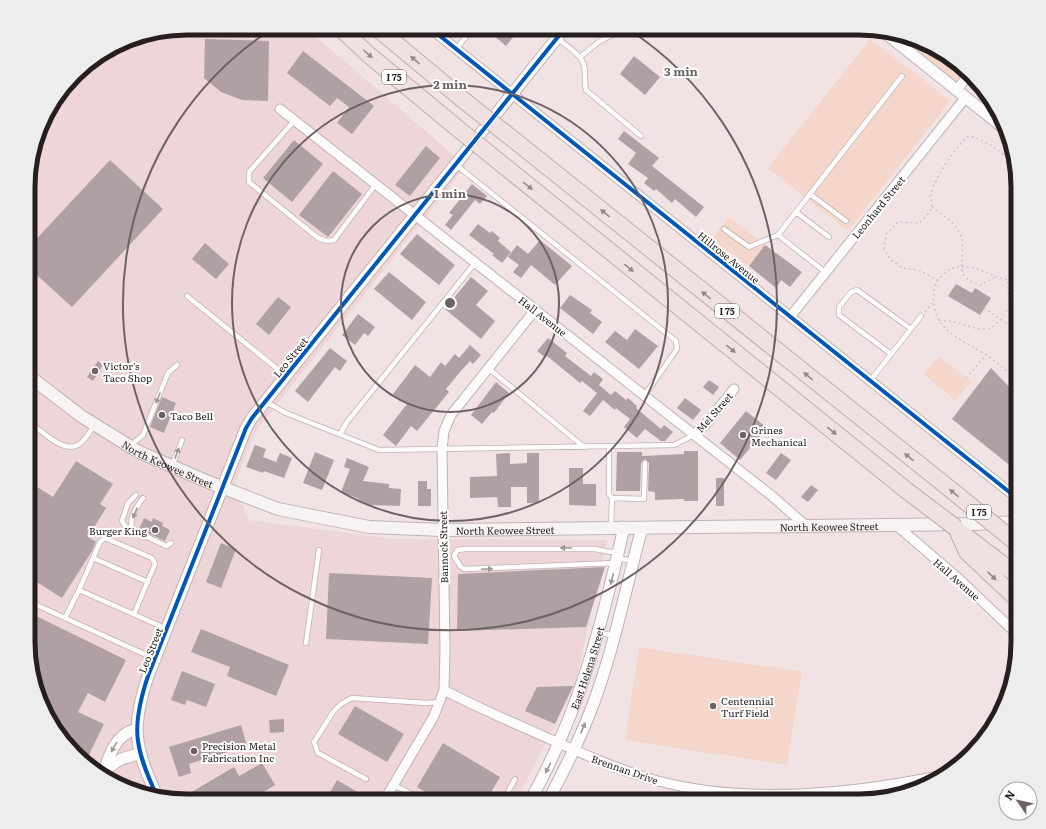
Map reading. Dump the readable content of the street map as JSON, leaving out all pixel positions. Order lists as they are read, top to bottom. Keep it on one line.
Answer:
{"streets":{"highway":["I 75"],"main road":["North Keowee Street"],"street":["Leonhard Street","Hillrose Avenue","Hall Avenue","Leo Street","Mel Street","Bannock Street","East Helena Street","Brennan Drive"]},"crossings":[["Leonhard Street","Hillrose Avenue"],["Hillrose Avenue","Leo Street"],["Hall Avenue","Leo Street"],["Hall Avenue","Mel Street"],["Hall Avenue","North Keowee Street"],["Hall Avenue","Bannock Street"],["Leo Street","North Keowee Street"],["North Keowee Street","Bannock Street"],["North Keowee Street","East Helena Street"],["Bannock Street","Brennan Drive"],["East Helena Street","Brennan Drive"]],"places":["Victor's Taco Shop","Taco Bell","Grines Mechanical","Burger King","Centennial Turf Field","Precision Metal Fabrication Inc"],"north":"top left","rings":["3 min","2 min","1 min"]}
